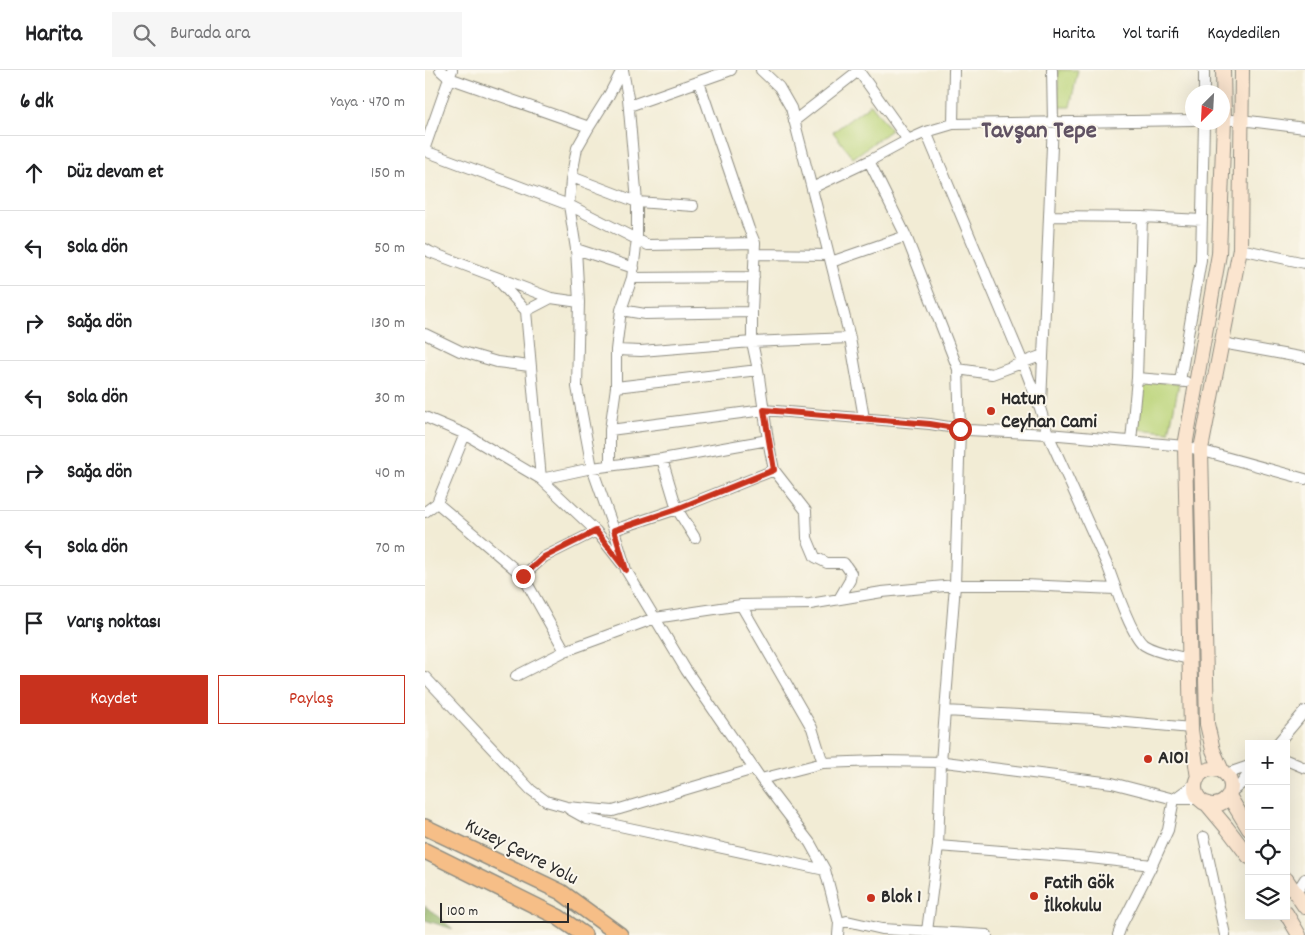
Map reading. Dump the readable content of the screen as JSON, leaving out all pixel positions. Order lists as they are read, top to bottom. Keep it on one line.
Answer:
{"streets":{"main road":["Kuzey Çevre Yolu"]},"districts":["Tavşan Tepe"],"places":["Hatun Ceyhan Cami","A101","Fatih Gök İlkokulu","Blok 1"],"scale_bar":"100 m","north":"bottom left","page":{"header":"Harita","search":"Burada ara","nav":["Harita","Yol tarifi","Kaydedilen"],"heading":["6 dk","Yaya · 470 m"],"list":[["Düz devam et","150 m"],["Sola dön","50 m"],["Sağa dön","130 m"],["Sola dön","30 m"],["Sağa dön","40 m"],["Sola dön","70 m"],"Varış noktası"],"buttons":["Kaydet","Paylaş"],"map_buttons":["+","−"],"scale":"100 m"}}
